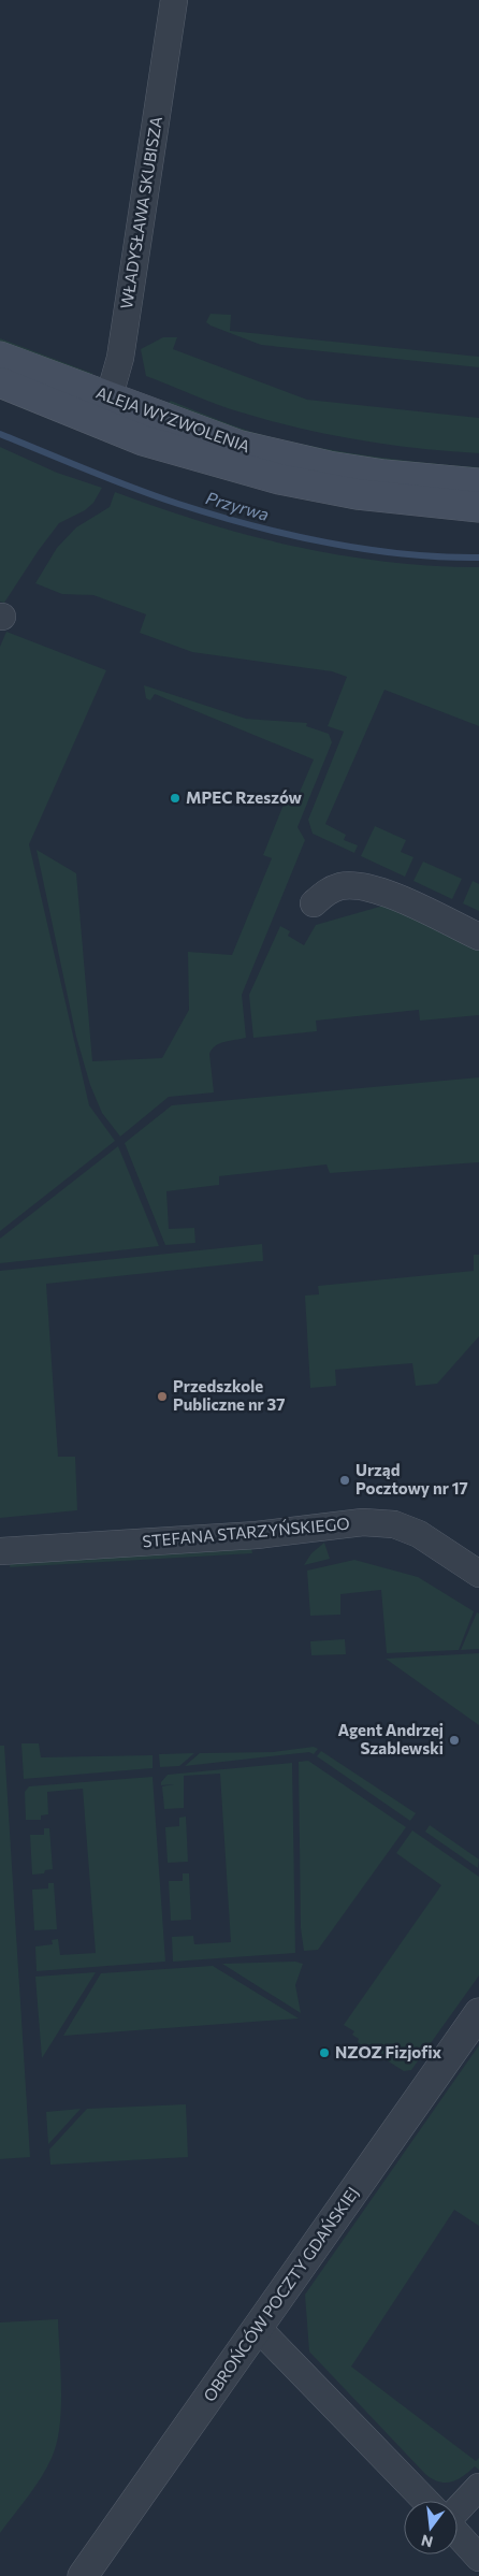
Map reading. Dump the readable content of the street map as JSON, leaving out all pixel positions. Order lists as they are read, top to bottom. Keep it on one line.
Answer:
{"streets":{"main road":["ALEJA WYZWOLENIA"],"street":["WŁADYSŁAWA SKUBISZA","STEFANA STARZYŃSKIEGO","OBROŃCÓW POCZTY GDAŃSKIEJ"]},"crossings":[["WŁADYSŁAWA SKUBISZA","ALEJA WYZWOLENIA"]],"water":["Przyrwa"],"places":["MPEC Rzeszów","Przedszkole Publiczne nr 37","Urząd Pocztowy nr 17","Agent Andrzej Szablewski","NZOZ Fizjofix"],"north":"bottom"}
